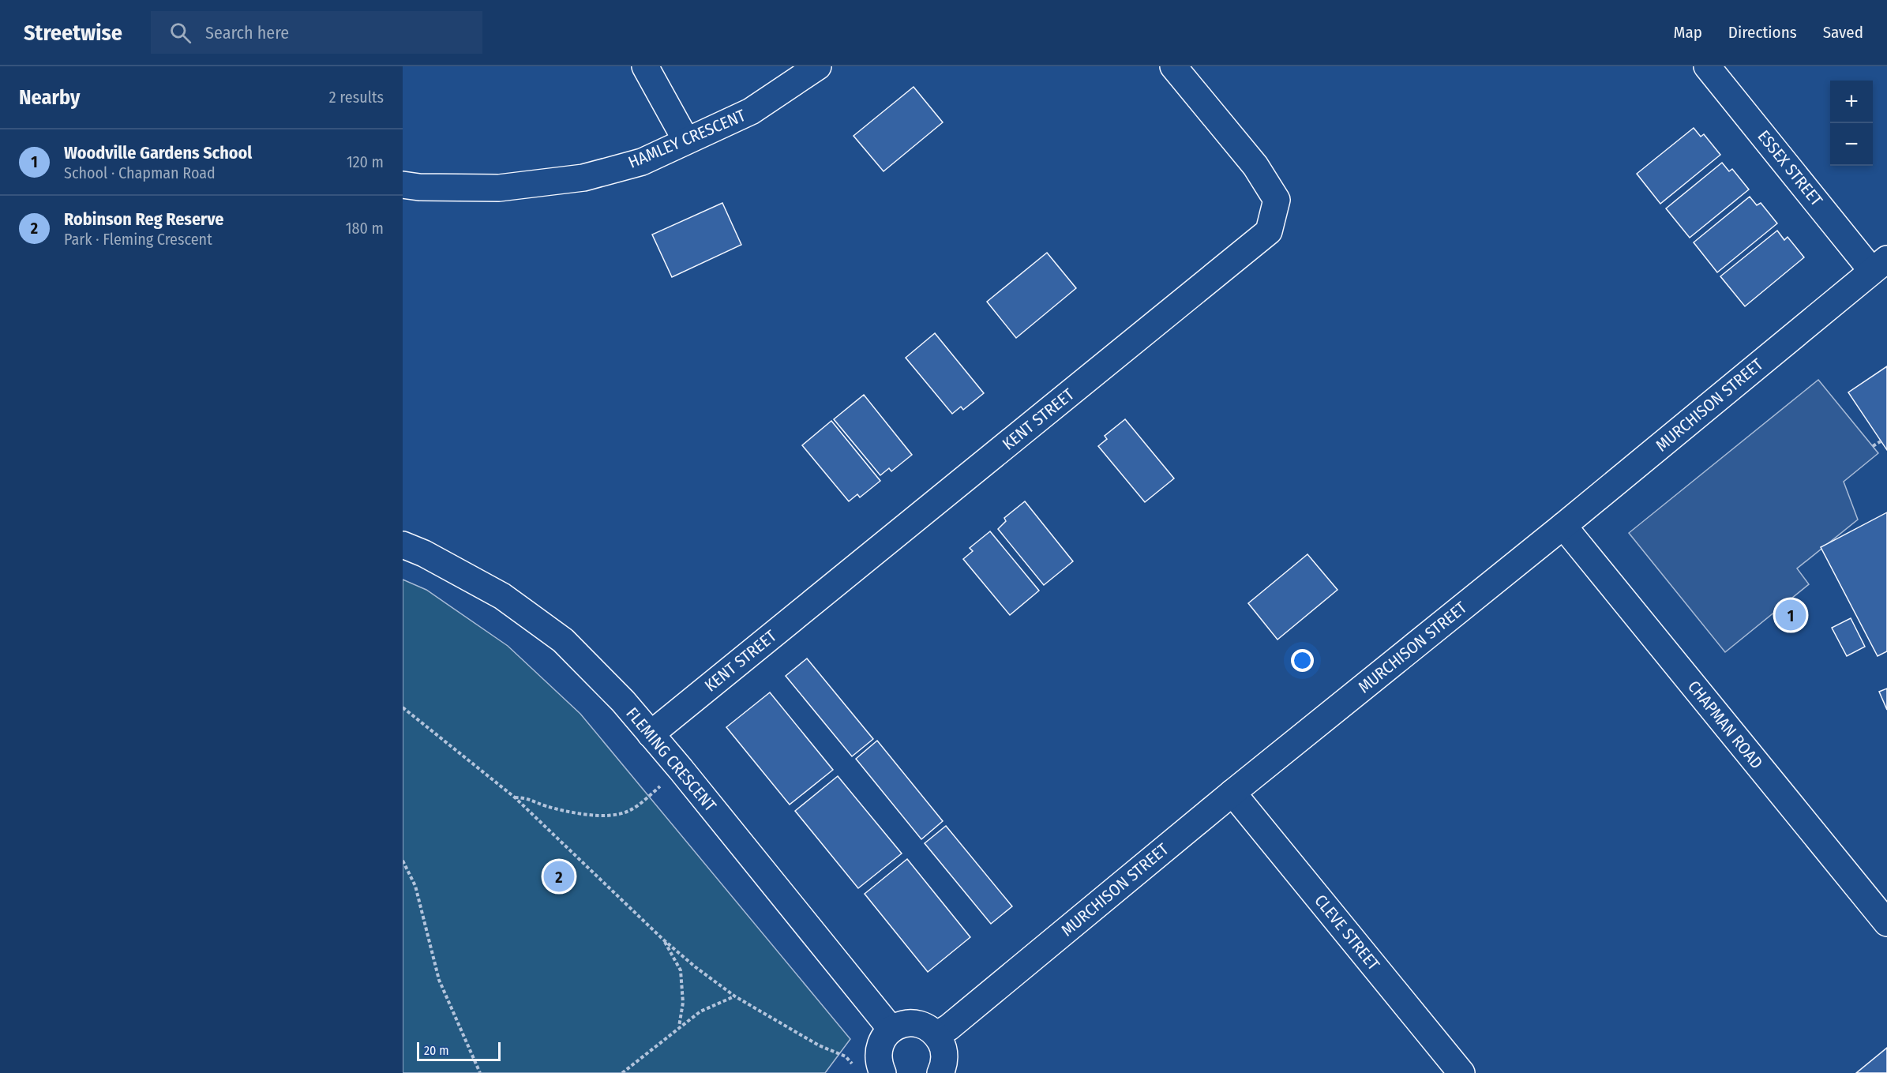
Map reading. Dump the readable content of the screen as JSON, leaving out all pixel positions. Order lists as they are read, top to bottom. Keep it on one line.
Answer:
{"streets":{"street":["HAMLEY CRESCENT","ESSEX STREET","MURCHISON STREET","KENT STREET","CHAPMAN ROAD","FLEMING CRESCENT","CLEVE STREET"]},"crossings":[["ESSEX STREET","MURCHISON STREET"],["MURCHISON STREET","CHAPMAN ROAD"],["MURCHISON STREET","CLEVE STREET"],["KENT STREET","FLEMING CRESCENT"]],"scale_bar":"20 m","page":{"header":"Streetwise","search":"Search here","nav":["Map","Directions","Saved"],"heading":["Nearby","2 results"],"map_buttons":["+","−"],"list":[{"mark":"1","name":"Woodville Gardens School","note":"School · Chapman Road","value":"120 m"},{"mark":"2","name":"Robinson Reg Reserve","note":"Park · Fleming Crescent","value":"180 m"}],"pins":["1","2"],"scale":"20 m"}}
